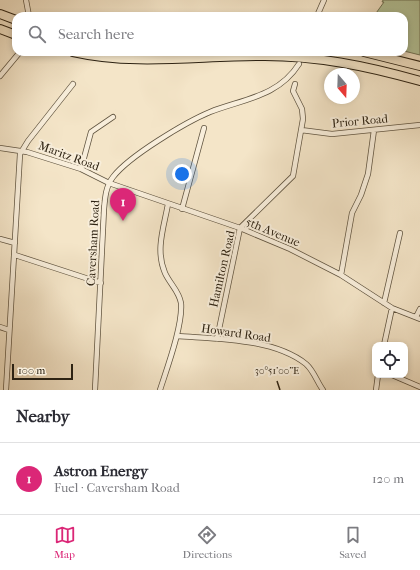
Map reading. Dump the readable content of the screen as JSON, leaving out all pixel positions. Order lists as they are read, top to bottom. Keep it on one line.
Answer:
{"streets":{"street":["Prior Road","Maritz Road","5th Avenue","Caversham Road","Hamilton Road","Howard Road"]},"crossings":[["Prior Road","Hamilton Road"],["Maritz Road","5th Avenue"],["Maritz Road","Caversham Road"],["5th Avenue","Caversham Road"],["5th Avenue","Hamilton Road"],["Hamilton Road","Howard Road"]],"scale_bar":"100 m","north":"bottom","page":{"search":"Search here","pins":"1","scale":"100 m","heading":"Nearby","list":[{"mark":"1","name":"Astron Energy","note":"Fuel · Caversham Road","value":"120 m"}],"nav":["Map","Directions","Saved"]},"coordinates":["30°51'00\"E"]}
